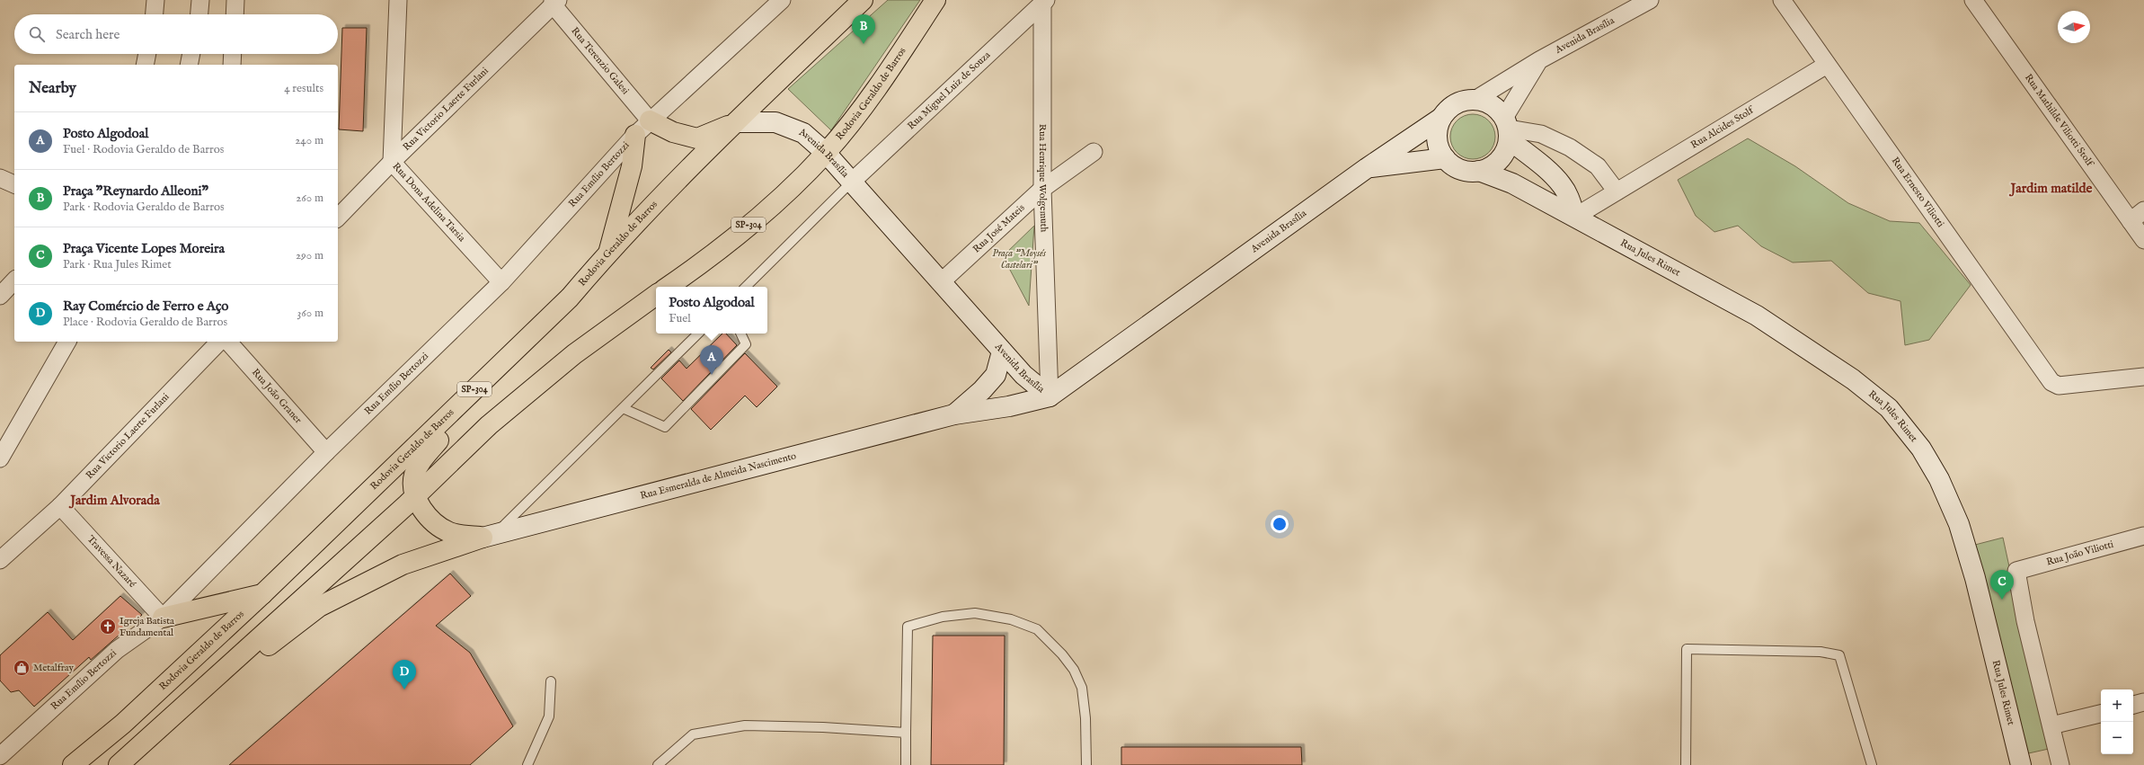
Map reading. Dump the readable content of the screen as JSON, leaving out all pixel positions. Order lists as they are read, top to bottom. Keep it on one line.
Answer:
{"streets":{"highway":["Rodovia Geraldo de Barros","SP-304"],"main road":["Avenida Brasília","Rua Jules Rimet","Rua Esmeralda de Almeida Nascimento"],"street":["Rua Terenzio Galesi","Rua Miguel Luiz de Souza","Rua Victorio Laerte Furlani","Rua Mathilde Viliotti Stolf","Rua Alcides Stolf","Rua Emílio Bertozzi","Rua Henrique Wolgemuth","Rua Ernesto Viliotti","Rua Dona Adelina Tarsia","Rua José Mateis","Rua João Graner","Rua João Viliotti","Travessa Nazaré"]},"crossings":[["Avenida Brasília","Rua Miguel Luiz de Souza"],["Avenida Brasília","Rodovia Geraldo de Barros"],["Avenida Brasília","Rua Henrique Wolgemuth"],["Avenida Brasília","Rua José Mateis"],["Avenida Brasília","Rua Jules Rimet"],["Avenida Brasília","Rua Esmeralda de Almeida Nascimento"],["Rua Terenzio Galesi","Rua Victorio Laerte Furlani"],["Rua Terenzio Galesi","Rua Emílio Bertozzi"],["Rua Miguel Luiz de Souza","Rua Henrique Wolgemuth"],["Rua Victorio Laerte Furlani","Rua Dona Adelina Tarsia"],["Rua Victorio Laerte Furlani","Travessa Nazaré"],["Rua Alcides Stolf","Rua Ernesto Viliotti"],["Rua Alcides Stolf","Rua Jules Rimet"],["Rua Emílio Bertozzi","Rua Dona Adelina Tarsia"],["Rua Emílio Bertozzi","Rua João Graner"],["Rua Emílio Bertozzi","Travessa Nazaré"],["Rua Henrique Wolgemuth","Rua José Mateis"],["Rua Henrique Wolgemuth","Rua Esmeralda de Almeida Nascimento"]],"districts":["Jardim matilde","Jardim Alvorada"],"parks":["Praça \"Moysés Castelari\""],"places":{"church":["Igreja Batista Fundamental"],"shop":["Metalfray"]},"north":"right","page":{"pins":["B","A","C","D"],"search":"Search here","heading":["Nearby","4 results"],"list":[{"mark":"A","name":"Posto Algodoal","note":"Fuel · Rodovia Geraldo de Barros","value":"240 m"},{"mark":"B","name":"Praça \"Reynardo Alleoni\"","note":"Park · Rodovia Geraldo de Barros","value":"260 m"},{"mark":"C","name":"Praça Vicente Lopes Moreira","note":"Park · Rua Jules Rimet","value":"290 m"},{"mark":"D","name":"Ray Comércio de Ferro e Aço","note":"Place · Rodovia Geraldo de Barros","value":"360 m"}],"popup":["Posto Algodoal","Fuel"],"map_buttons":["+","−"]}}
